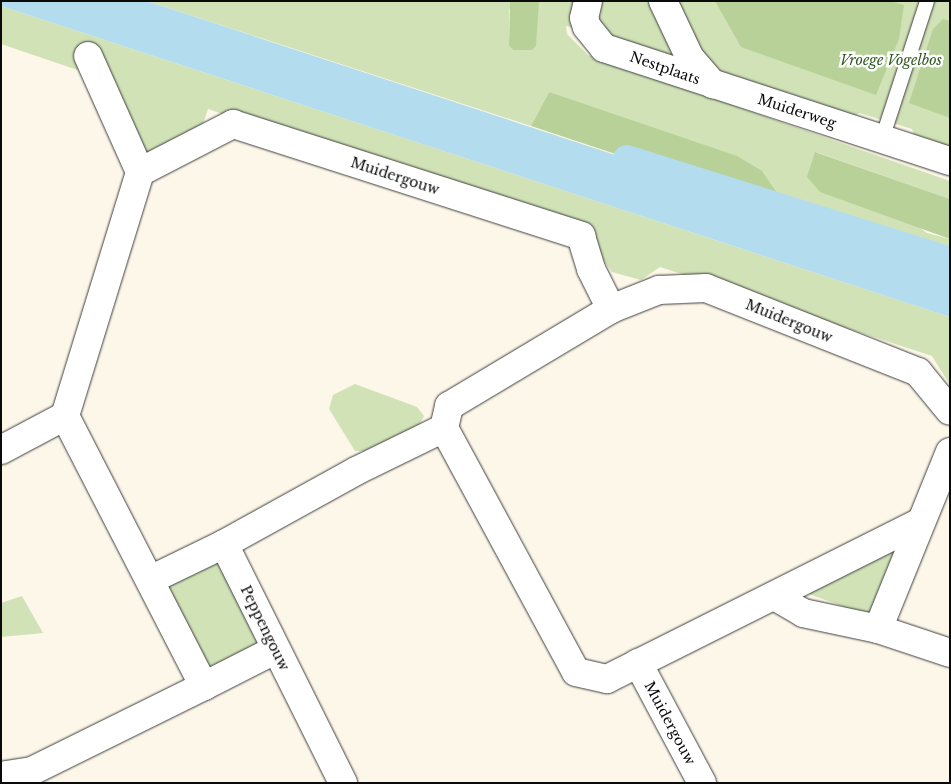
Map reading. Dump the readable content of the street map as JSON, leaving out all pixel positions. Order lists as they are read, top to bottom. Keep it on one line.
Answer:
{"streets":{"street":["Nestplaats","Muiderweg","Muidergouw","Peppengouw"]},"crossings":[["Nestplaats","Muiderweg"]],"parks":["Vroege Vogelbos"]}
